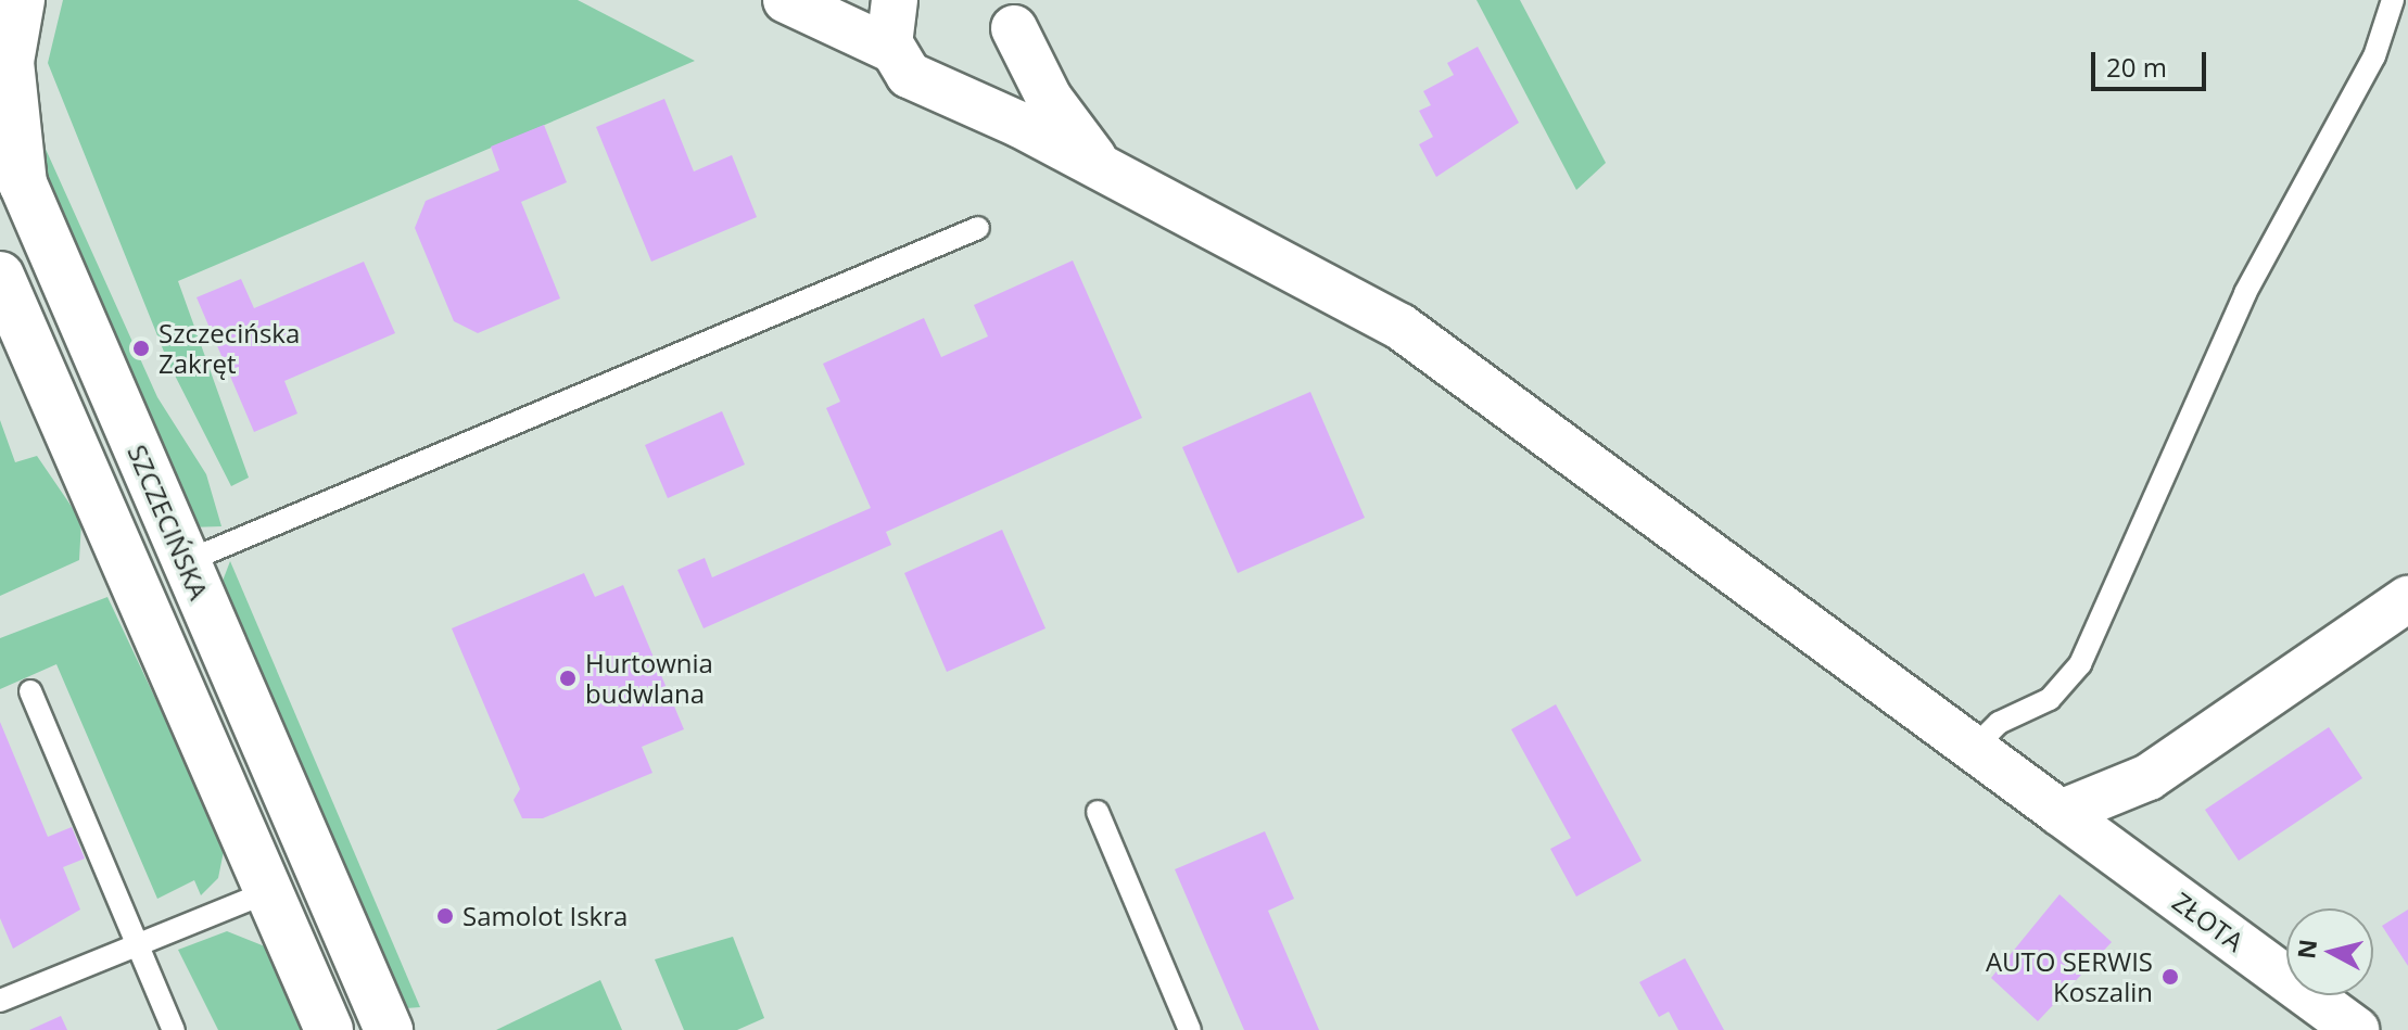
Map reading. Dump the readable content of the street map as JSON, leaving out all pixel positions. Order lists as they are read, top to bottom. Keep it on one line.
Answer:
{"streets":{"main road":["SZCZECIŃSKA"],"street":["ZŁOTA"]},"places":["Szczecińska Zakręt","Hurtownia budwlana","Samolot Iskra","AUTO SERWIS Koszalin"],"scale_bar":"20 m","north":"left"}
